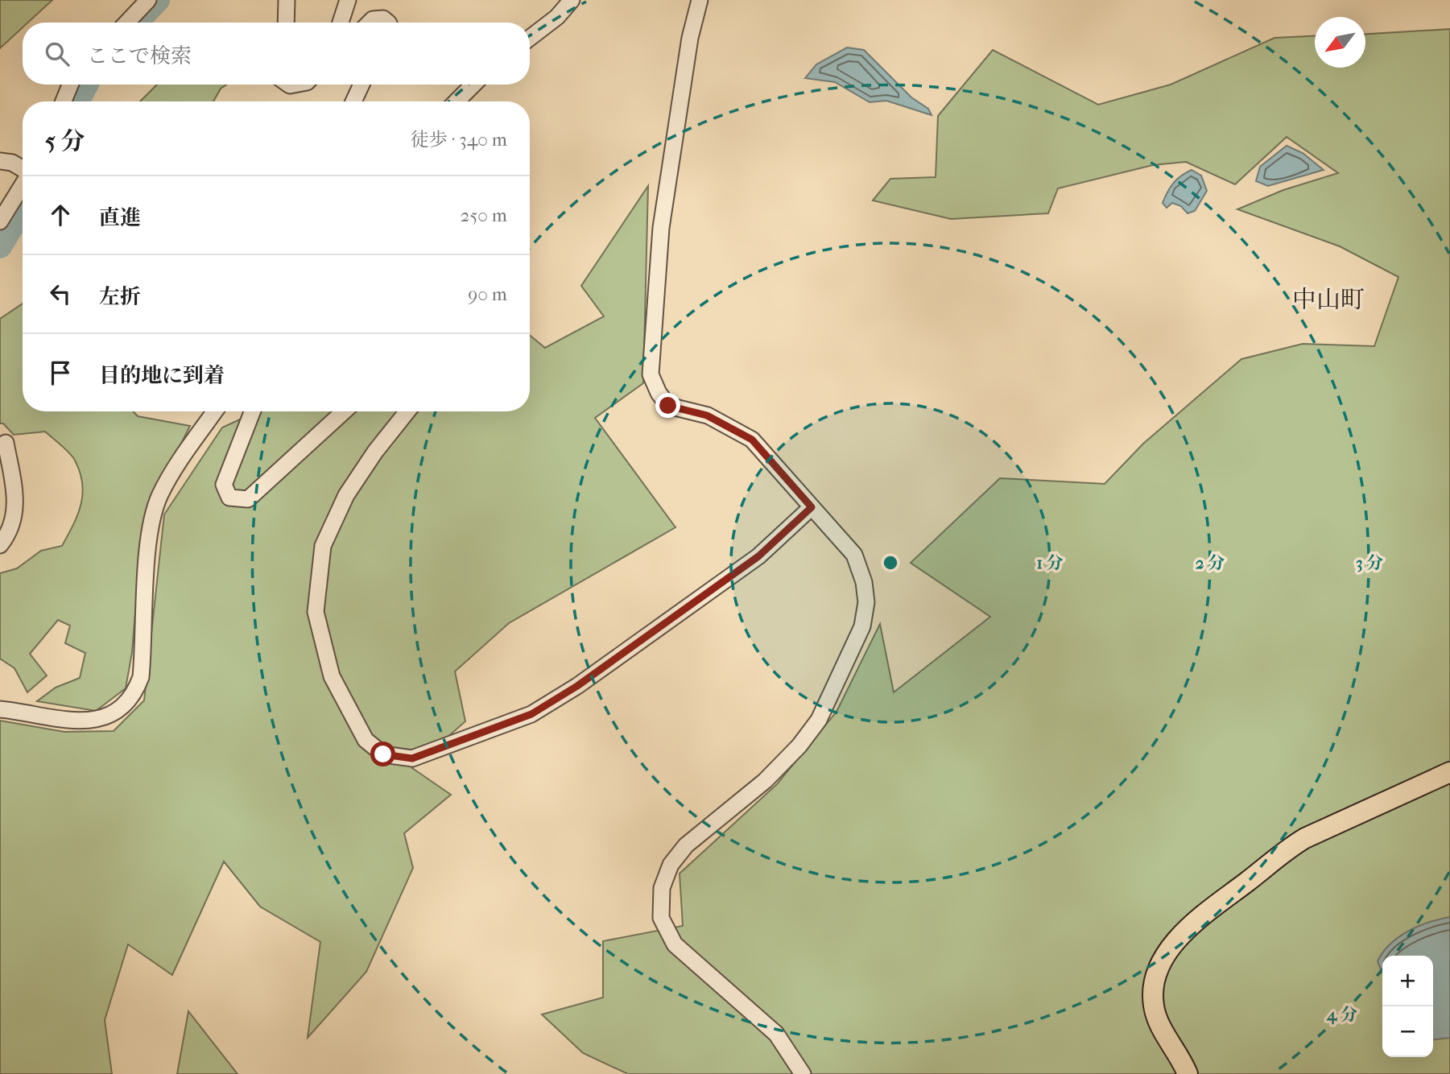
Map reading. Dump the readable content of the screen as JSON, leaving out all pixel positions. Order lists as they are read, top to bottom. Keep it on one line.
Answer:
{"districts":["中山町"],"north":"bottom left","page":{"search":"ここで検索","heading":["5 分","徒歩 · 340 m"],"list":[["直進","250 m"],["左折","90 m"],"目的地に到着"],"map_buttons":["+","−"]},"rings":["1 分","2 分","3 分","4 分"]}
